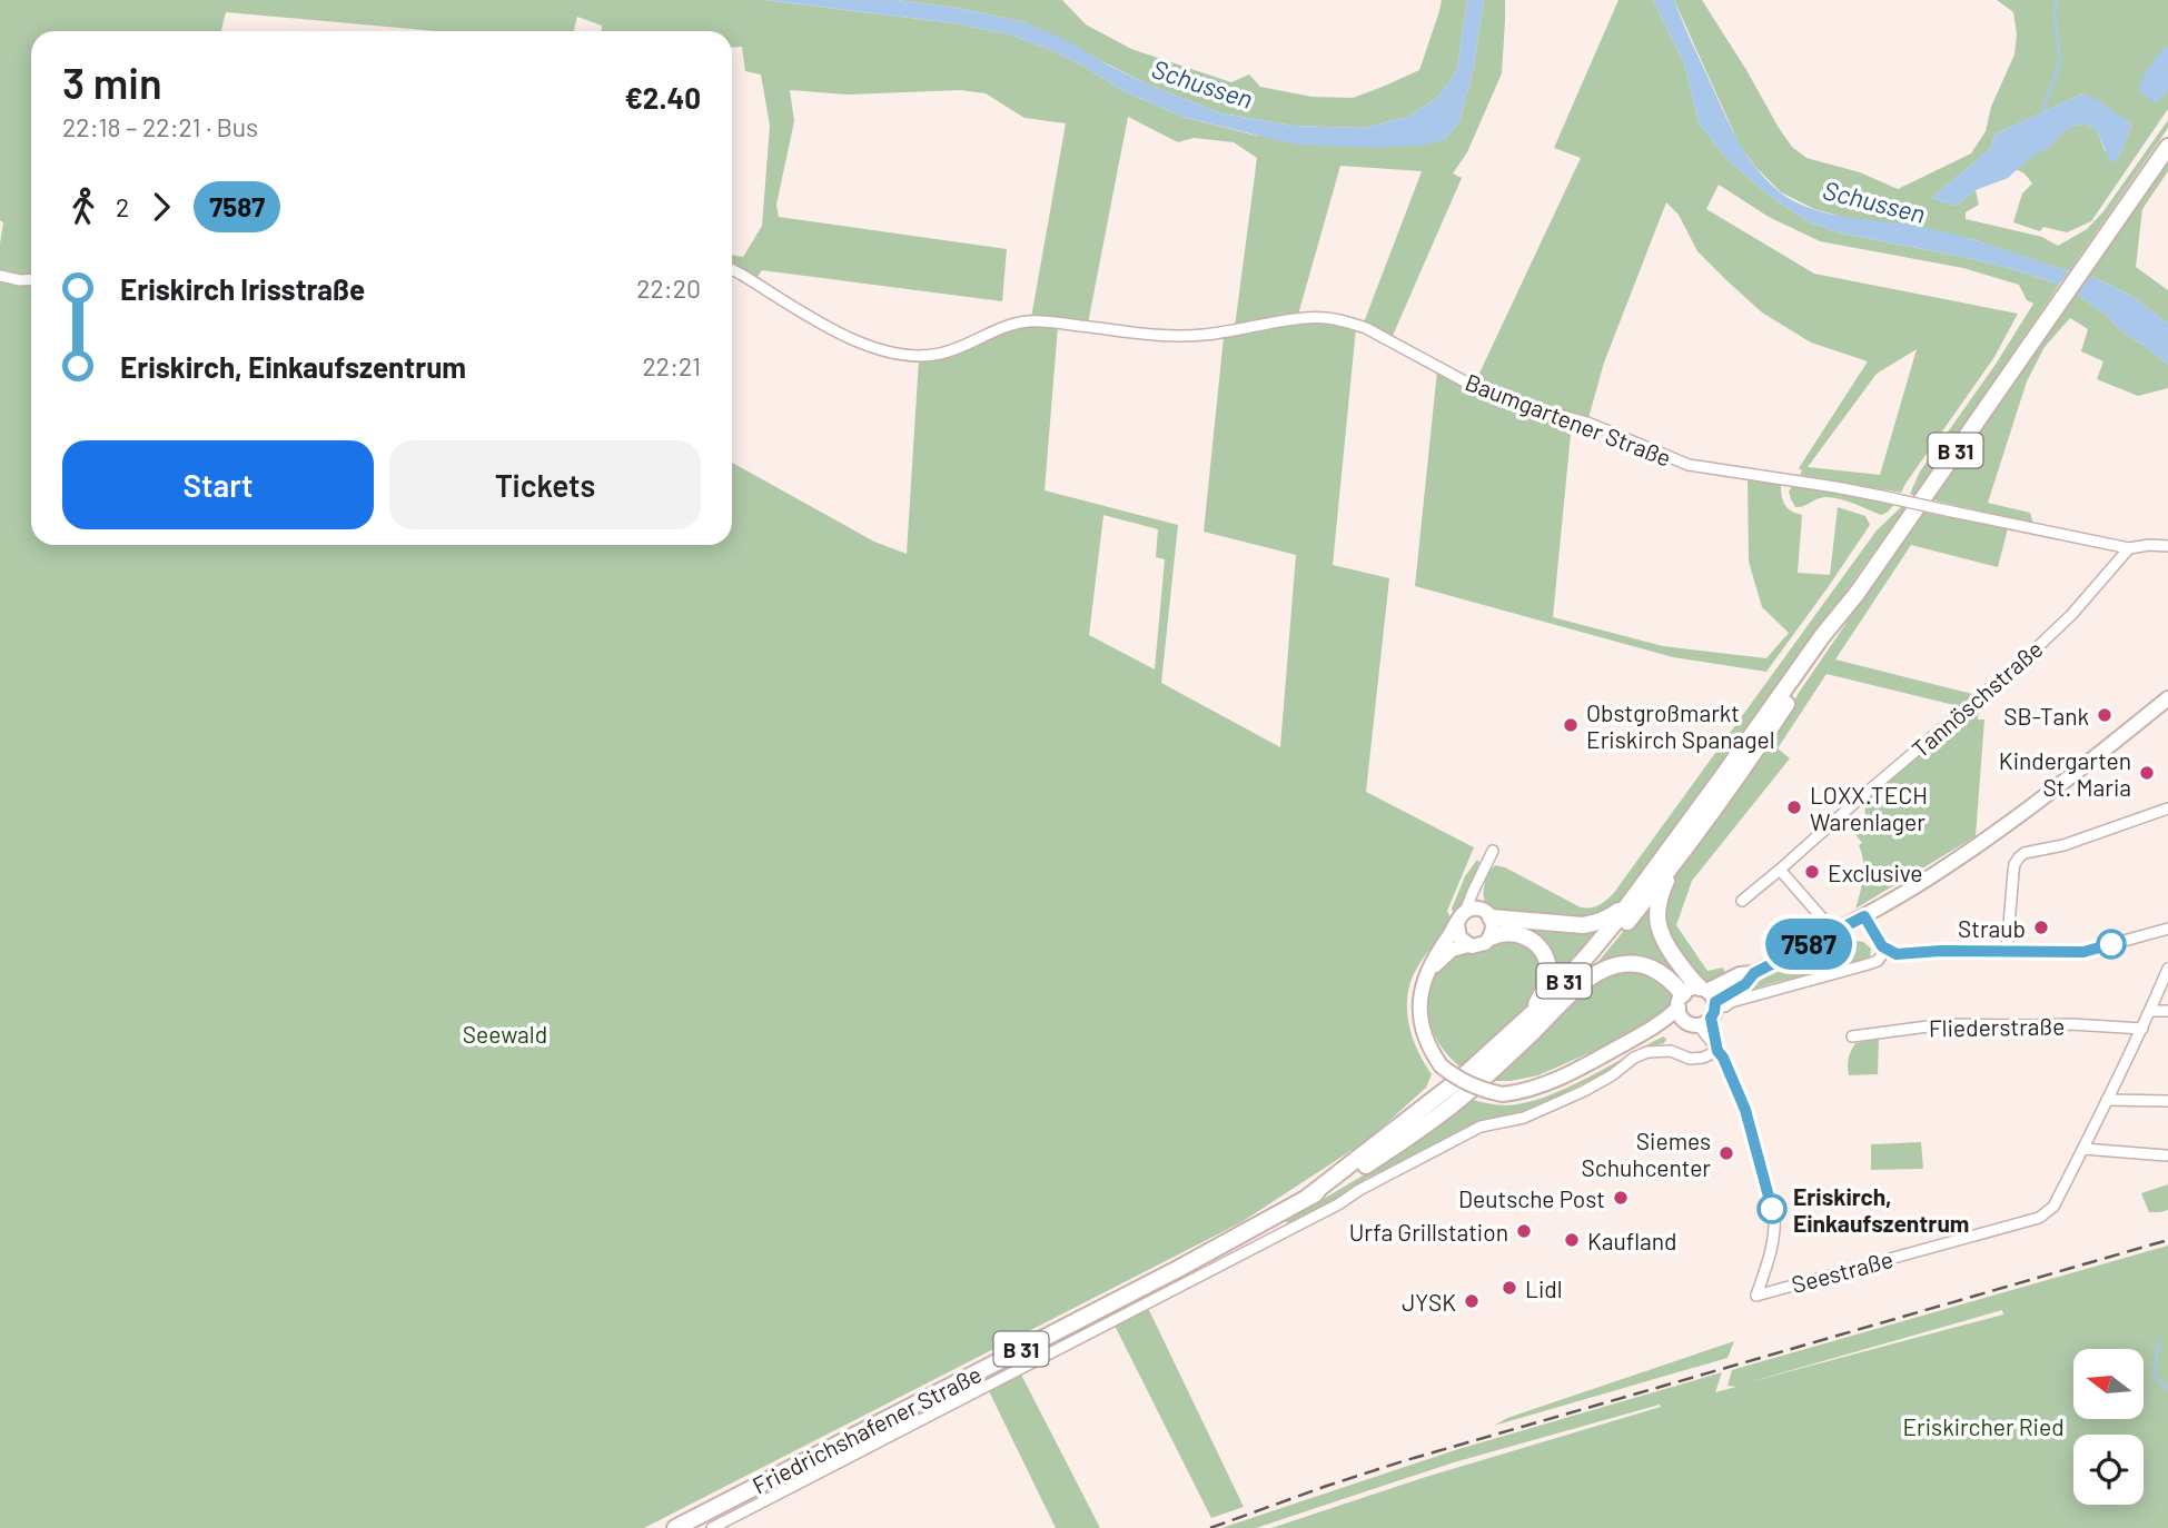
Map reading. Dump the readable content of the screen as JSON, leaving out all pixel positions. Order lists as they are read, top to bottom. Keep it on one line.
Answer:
{"streets":{"main road":["B 31","Friedrichshafener Straße"],"street":["Baumgartener Straße","Tannöschstraße","Fliederstraße","Seestraße"]},"crossings":[["Baumgartener Straße","Tannöschstraße"],["B 31","Friedrichshafener Straße"],["Fliederstraße","Seestraße"]],"water":["Schussen"],"parks":["Seewald","Eriskircher Ried"],"places":["SB-Tank","Obstgroßmarkt Eriskirch Spanagel","Kindergarten St. Maria","LOXX.TECH Warenlager","Exclusive","Straub","Siemes Schuhcenter","Deutsche Post","Eriskirch, Einkaufszentrum","Urfa Grillstation","Kaufland","Lidl","JYSK"],"lines":["bus line 7587"],"north":"left","page":{"on_map":"7587","heading":["3 min","22:18 – 22:21 · Bus","€2.40"],"legs":["2","7587"],"list":[{"name":"Eriskirch Irisstraße","value":"22:20"},{"name":"Eriskirch, Einkaufszentrum","value":"22:21"}],"buttons":["Start","Tickets"]}}
